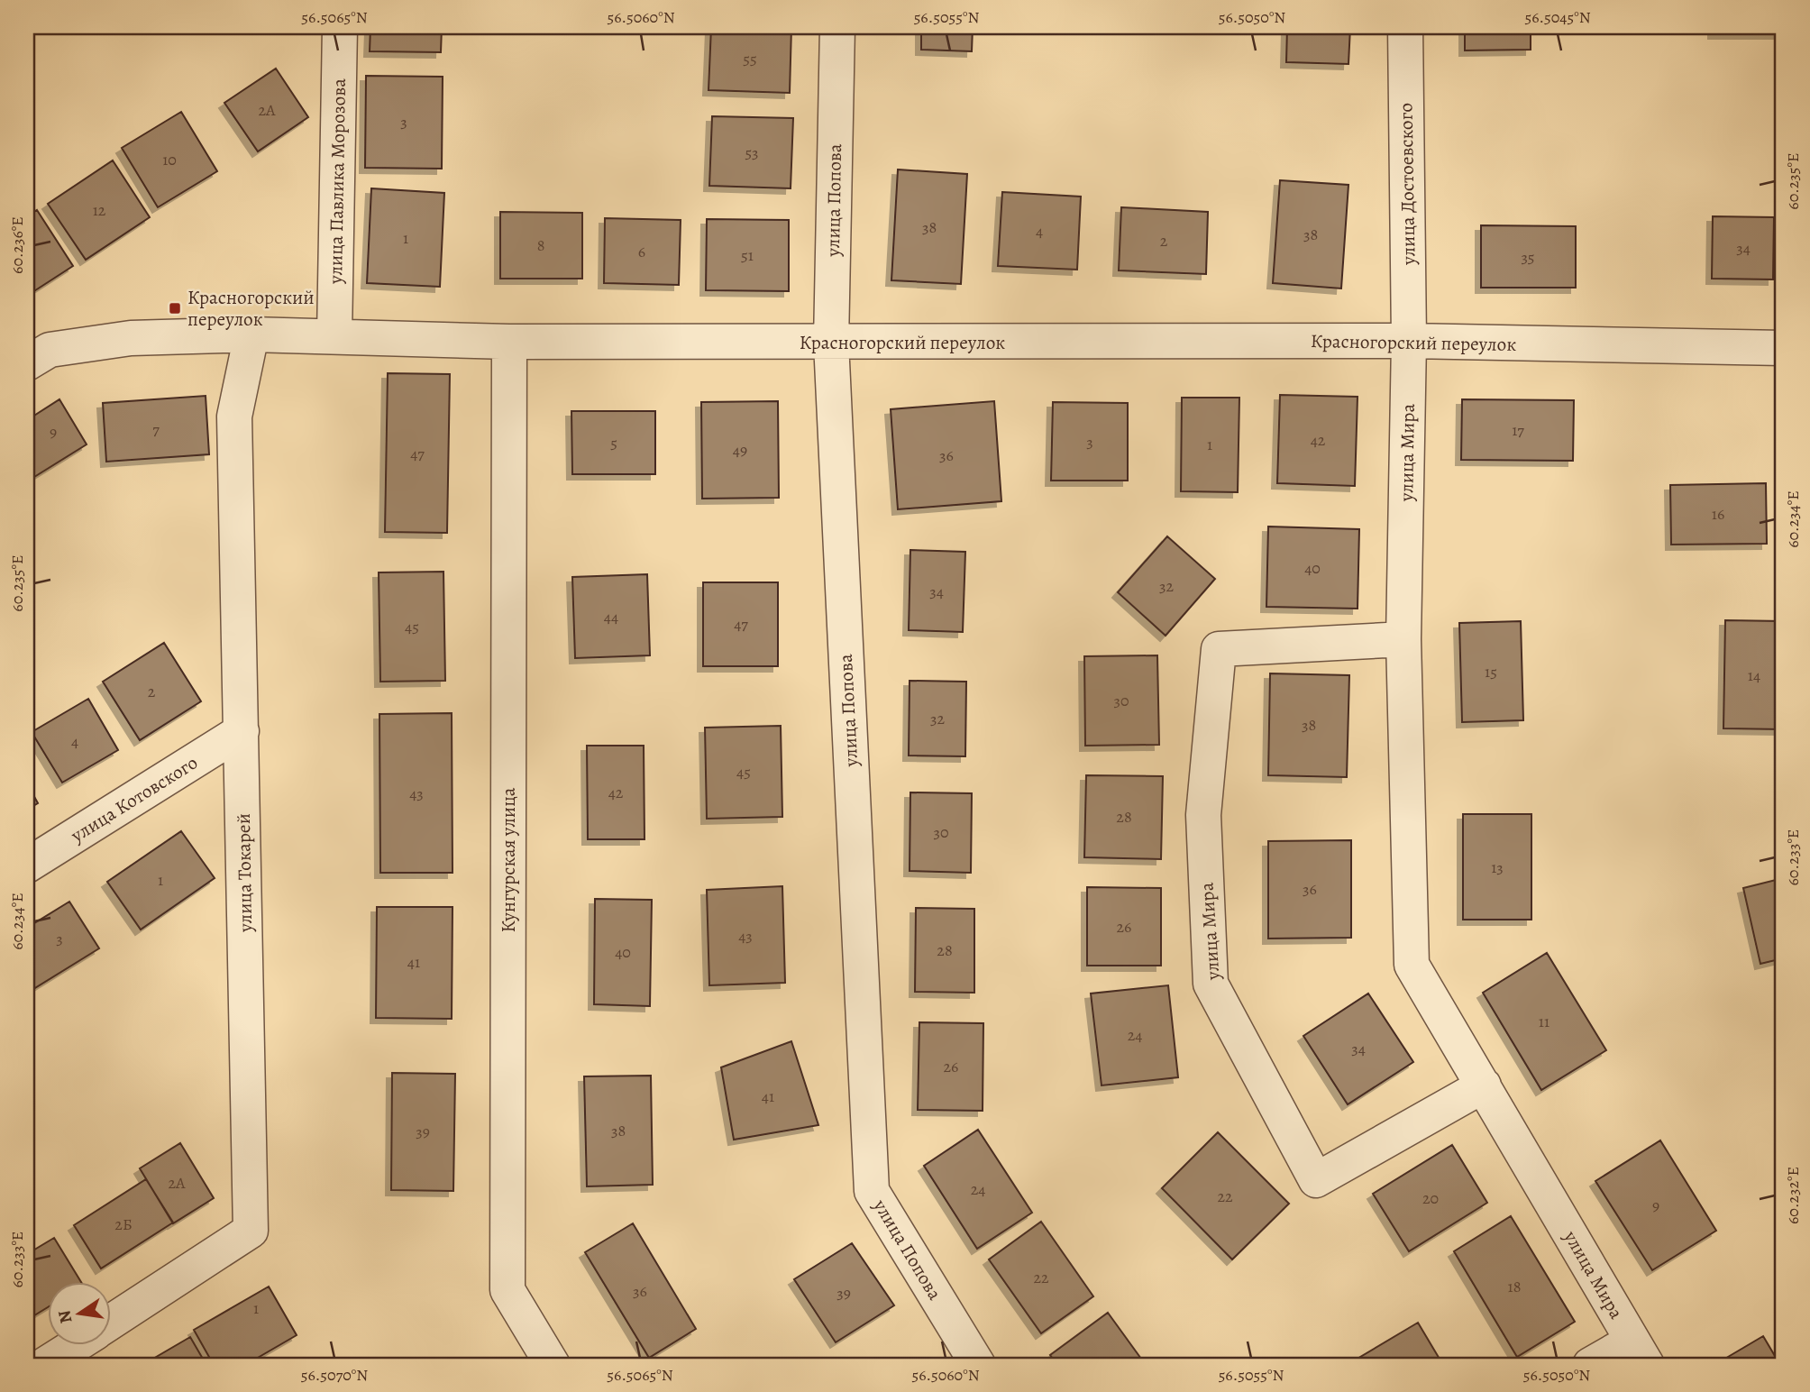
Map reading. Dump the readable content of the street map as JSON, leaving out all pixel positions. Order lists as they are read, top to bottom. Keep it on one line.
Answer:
{"streets":{"street":["улица Павлика Морозова","улица Достоевского","улица Попова","Красногорский переулок","улица Мира","улица Котовского","Кунгурская улица","улица Токарей"]},"crossings":[["улица Павлика Морозова","Красногорский переулок"],["улица Достоевского","Красногорский переулок"],["улица Достоевского","улица Мира"],["улица Попова","Красногорский переулок"],["Красногорский переулок","улица Мира"],["Красногорский переулок","Кунгурская улица"],["Красногорский переулок","улица Токарей"],["улица Котовского","улица Токарей"]],"places":{"transit":["Красногорский переулок"]},"house_numbers":["55","2А","3","53","10","12","38","4","38","1","2","8","34","6","51","35","7","17","9","42","3","5","1","49","47","36","16","40","32","34","44","47","45","15","14","2","30","32","38","4","45","42","43","28","30","13","1","36","26","43","3","28","40","41","11","24","34","26","41","38","39","2А","24","22","20","9","2Б","22","18","36","39","1"],"north":"left","coordinates":["56.5065°N","56.5060°N","56.5055°N","56.5050°N","56.5045°N","60.235°E","60.236°E","60.234°E","60.233°E","60.232°E","56.5070°N"]}
